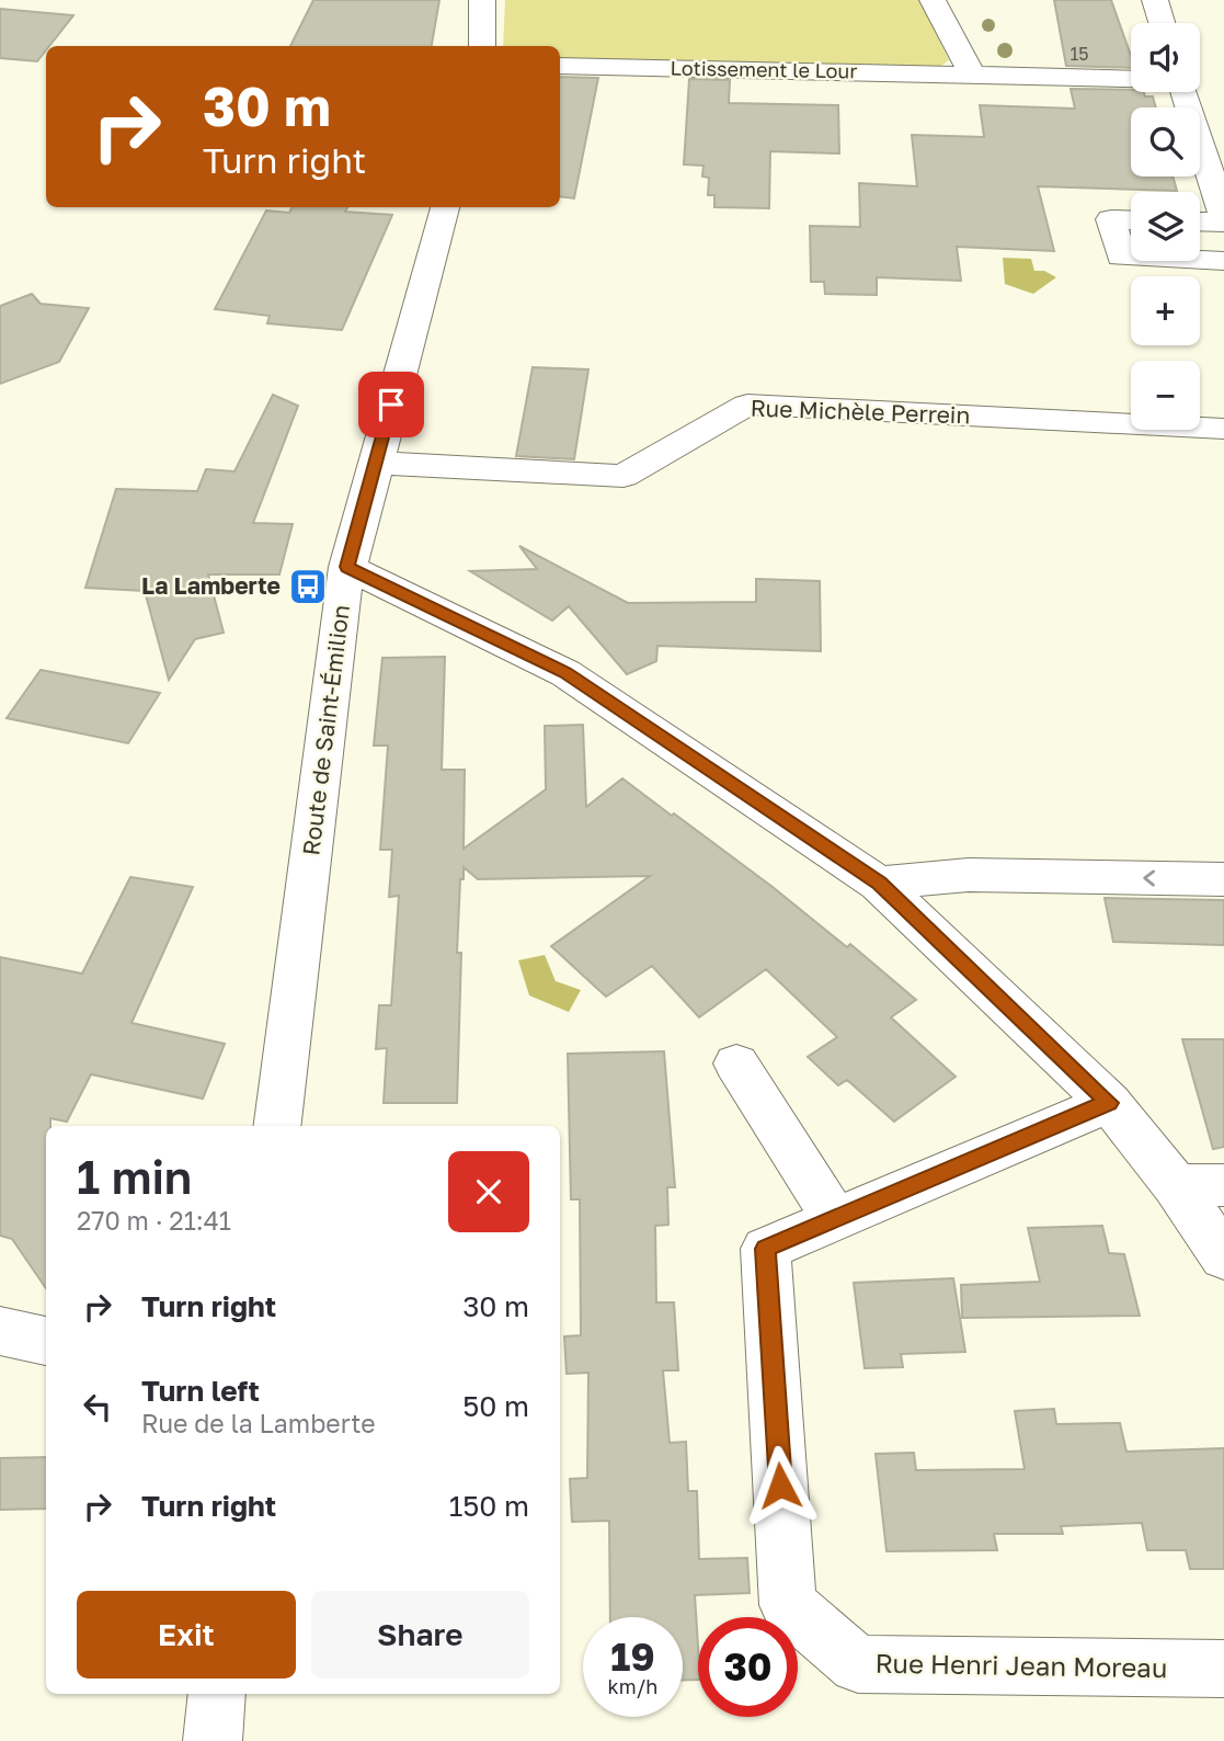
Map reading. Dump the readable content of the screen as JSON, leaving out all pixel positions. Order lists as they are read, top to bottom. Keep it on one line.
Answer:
{"streets":{"street":["Lotissement le Lour","Rue Michèle Perrein","Route de Saint-Émilion","Rue Henri Jean Moreau"]},"crossings":[["Rue Michèle Perrein","Route de Saint-Émilion"]],"places":{"bus stop":["La Lamberte"]},"house_numbers":["15"],"page":{"map_buttons":["+","−"],"turn":["30 m","Turn right"],"heading":["1 min","270 m · 21:41"],"list":[{"name":"Turn right","value":"30 m"},{"name":"Turn left","note":"Rue de la Lamberte","value":"50 m"},{"name":"Turn right","value":"150 m"}],"buttons":["Exit","Share"],"speed":"19 km/h","limit":"30"}}
